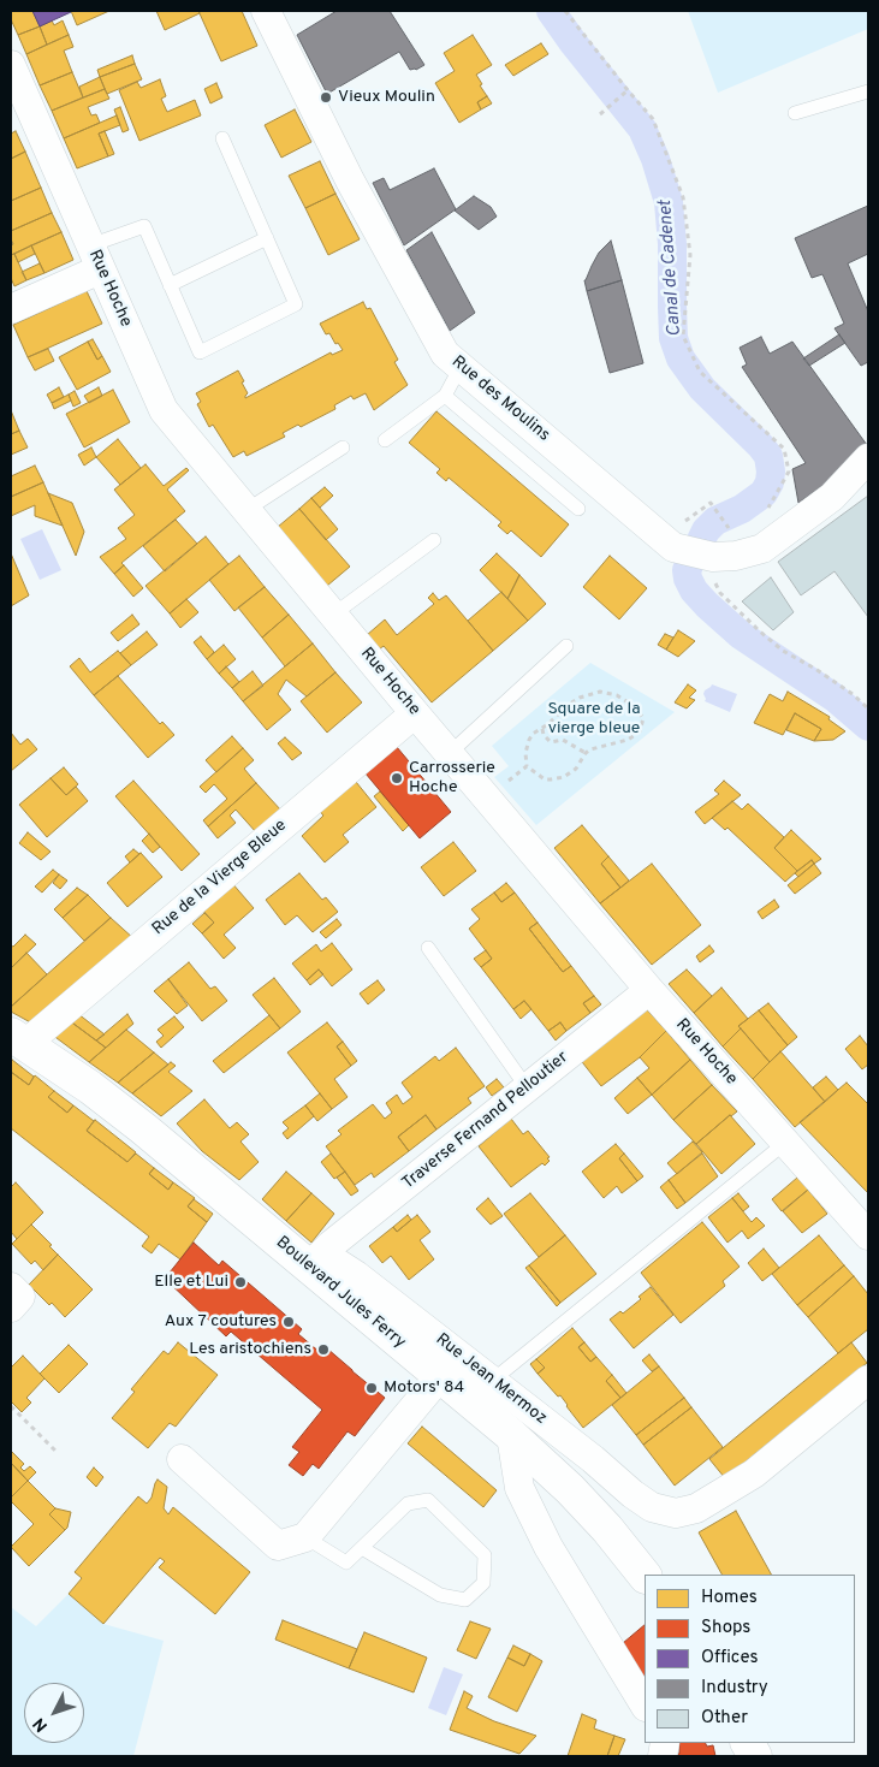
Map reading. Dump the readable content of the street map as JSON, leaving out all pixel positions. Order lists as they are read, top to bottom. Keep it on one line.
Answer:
{"streets":{"main road":["Boulevard Jules Ferry"],"street":["Rue Hoche","Rue des Moulins","Rue de la Vierge Bleue","Traverse Fernand Pelloutier","Rue Jean Mermoz"]},"crossings":[["Rue Hoche","Rue de la Vierge Bleue"],["Rue Hoche","Traverse Fernand Pelloutier"],["Rue de la Vierge Bleue","Boulevard Jules Ferry"],["Traverse Fernand Pelloutier","Boulevard Jules Ferry"],["Traverse Fernand Pelloutier","Rue Jean Mermoz"],["Boulevard Jules Ferry","Rue Jean Mermoz"]],"water":["Canal de Cadenet"],"parks":["Square de la vierge bleue"],"places":["Vieux Moulin","Carrosserie Hoche","Elle et Lui","Aux 7 coutures","Les aristochiens","Motors' 84"],"legend":["Homes","Shops","Offices","Industry","Other"],"north":"bottom left"}
